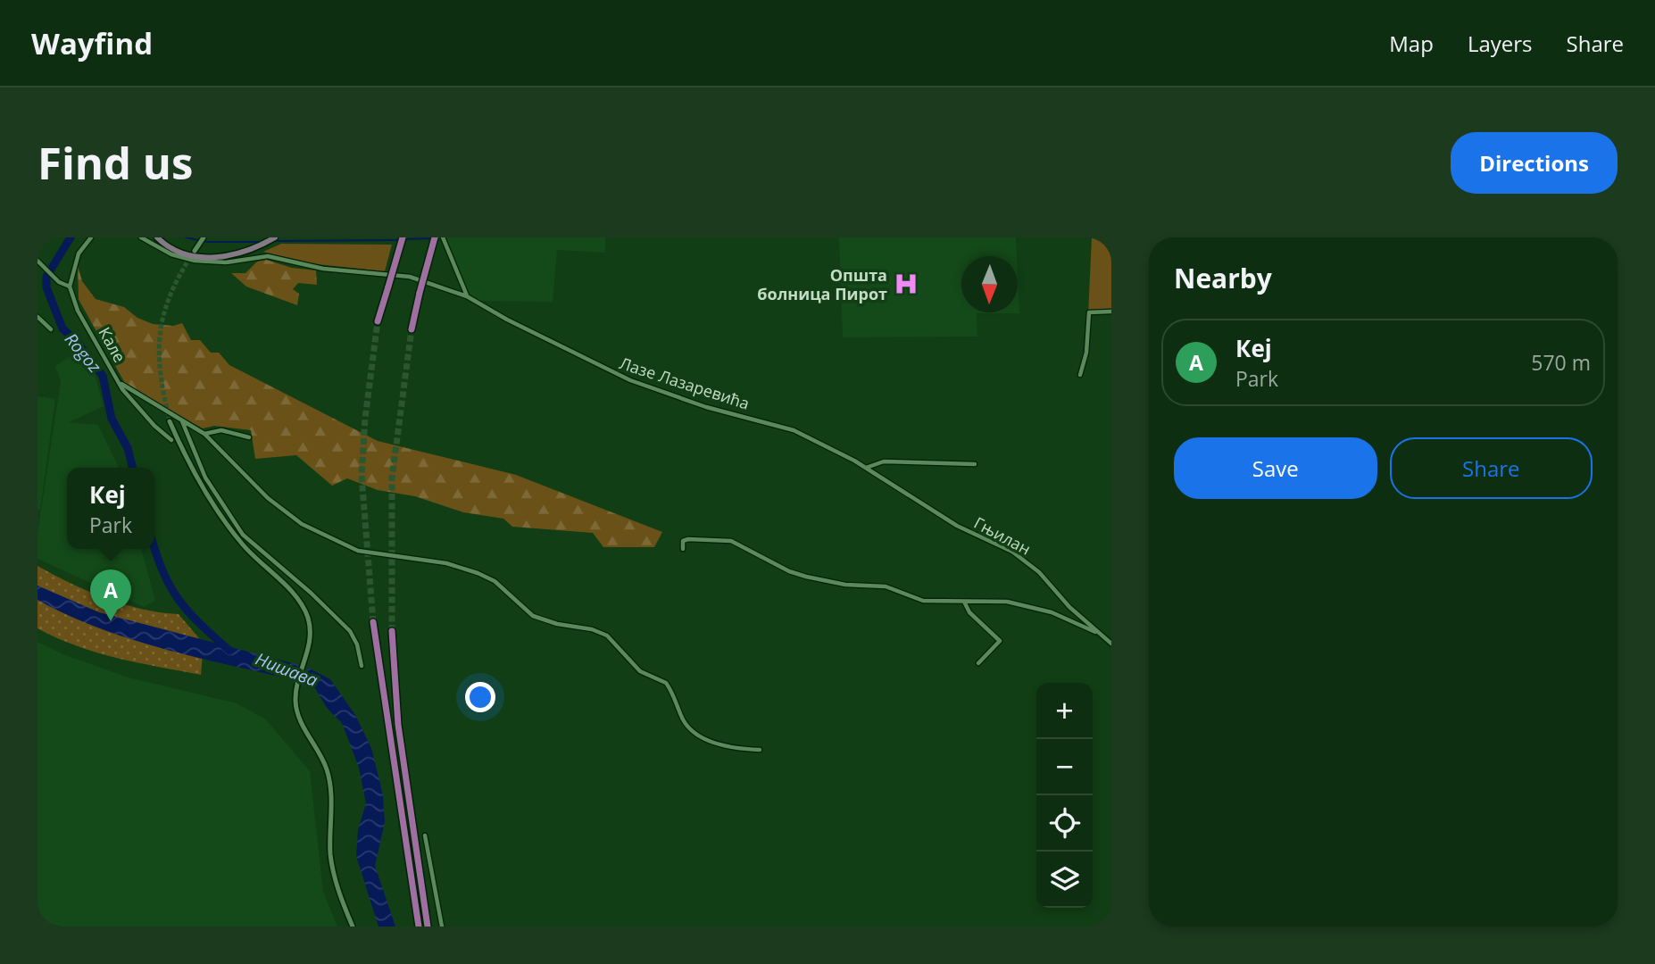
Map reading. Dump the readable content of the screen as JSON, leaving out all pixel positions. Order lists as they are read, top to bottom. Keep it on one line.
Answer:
{"streets":{"street":["Кале","Лазе Лазаревића","Гњилан"]},"crossings":[["Лазе Лазаревића","Гњилан"]],"water":["Rogoz","Нишава"],"places":{"hospital":["Општа болница Пирот"]},"north":"bottom","page":{"header":"Wayfind","nav":["Map","Layers","Share"],"buttons":["Directions",["Save","Share"]],"title":"Find us","heading":"Nearby","list":[{"mark":"A","name":"Кеј","note":"Park","value":"570 m"}],"popup":["Кеј","Park"],"pins":"A","map_buttons":["+","−"]}}
